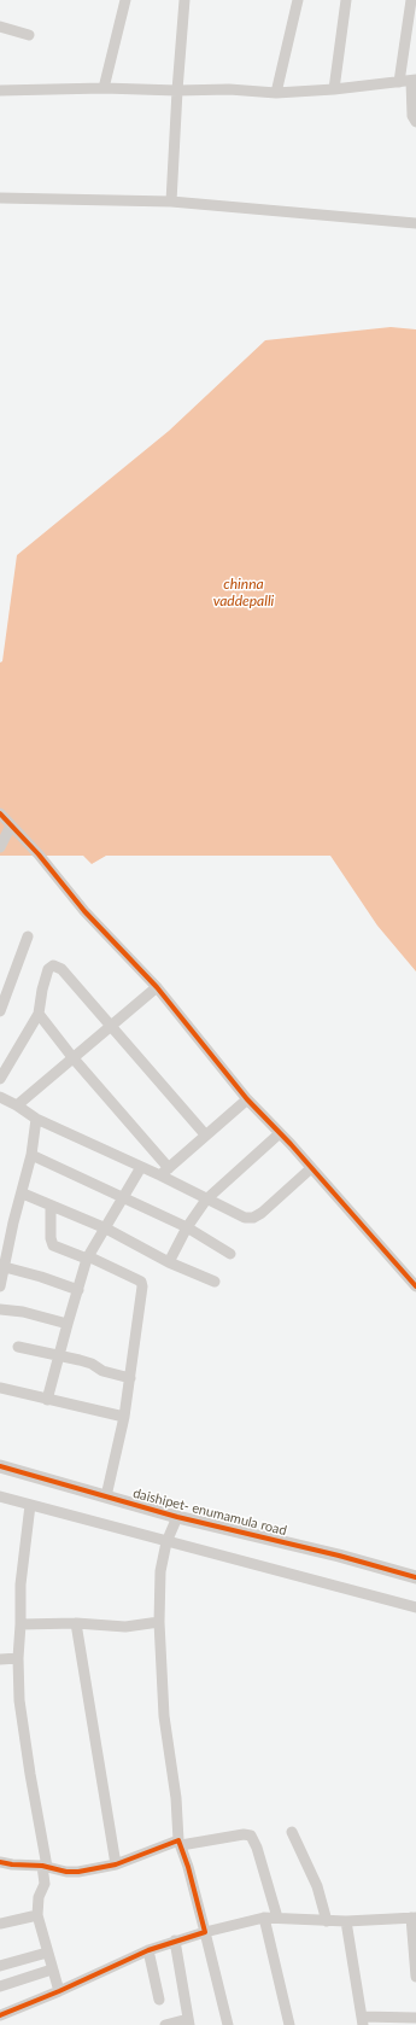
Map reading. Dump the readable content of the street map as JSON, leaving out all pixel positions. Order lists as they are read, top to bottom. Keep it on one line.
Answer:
{"streets":{"street":["daishipet- enumamula road"]},"water":["chinna vaddepalli"]}
